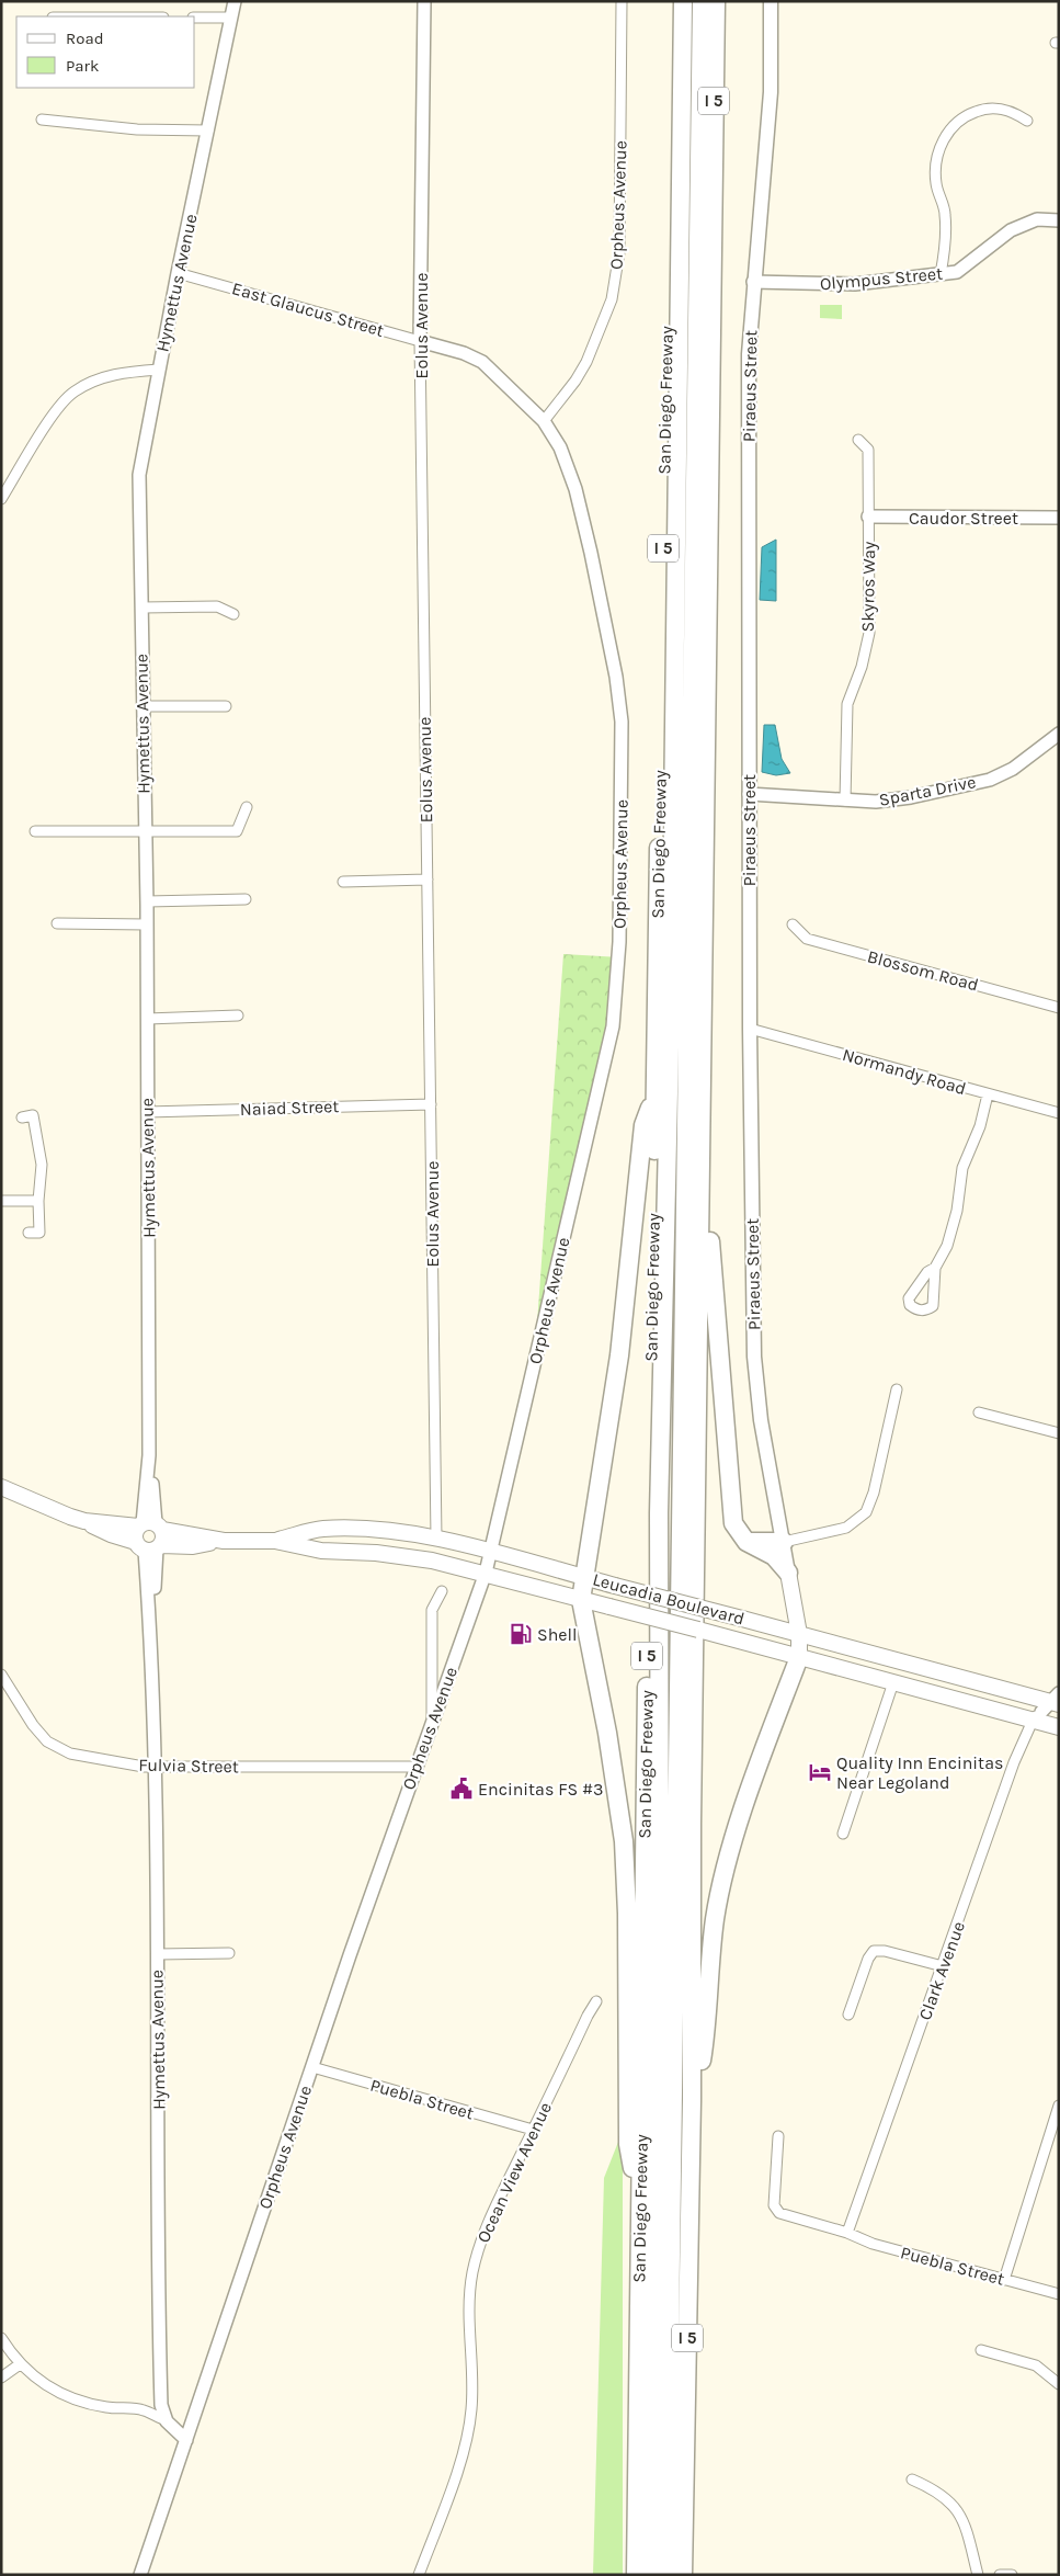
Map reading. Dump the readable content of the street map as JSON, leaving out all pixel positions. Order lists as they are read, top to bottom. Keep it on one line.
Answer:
{"streets":{"highway":["I 5","San Diego Freeway"],"main road":["Piraeus Street","Leucadia Boulevard"],"street":["Orpheus Avenue","Olympus Street","Hymettus Avenue","East Glaucus Street","Eolus Avenue","Caudor Street","Skyros Way","Sparta Drive","Blossom Road","Normandy Road","Naiad Street","Fulvia Street","Clark Avenue","Puebla Street","Ocean View Avenue"]},"crossings":[["Orpheus Avenue","East Glaucus Street"],["Orpheus Avenue","Leucadia Boulevard"],["Orpheus Avenue","Fulvia Street"],["Orpheus Avenue","Puebla Street"],["Olympus Street","Piraeus Street"],["Hymettus Avenue","East Glaucus Street"],["Hymettus Avenue","Naiad Street"],["Hymettus Avenue","Leucadia Boulevard"],["Hymettus Avenue","Fulvia Street"],["East Glaucus Street","Eolus Avenue"],["Eolus Avenue","Naiad Street"],["Eolus Avenue","Leucadia Boulevard"],["Piraeus Street","Sparta Drive"],["Piraeus Street","Normandy Road"],["Piraeus Street","Leucadia Boulevard"],["Caudor Street","Skyros Way"],["Skyros Way","Sparta Drive"],["Leucadia Boulevard","Clark Avenue"],["Clark Avenue","Puebla Street"],["Puebla Street","Ocean View Avenue"]],"places":{"fuel station":["Shell"],"hotel":["Quality Inn Encinitas Near Legoland"],"public building":["Encinitas FS #3"]},"legend":["Road","Park"]}
